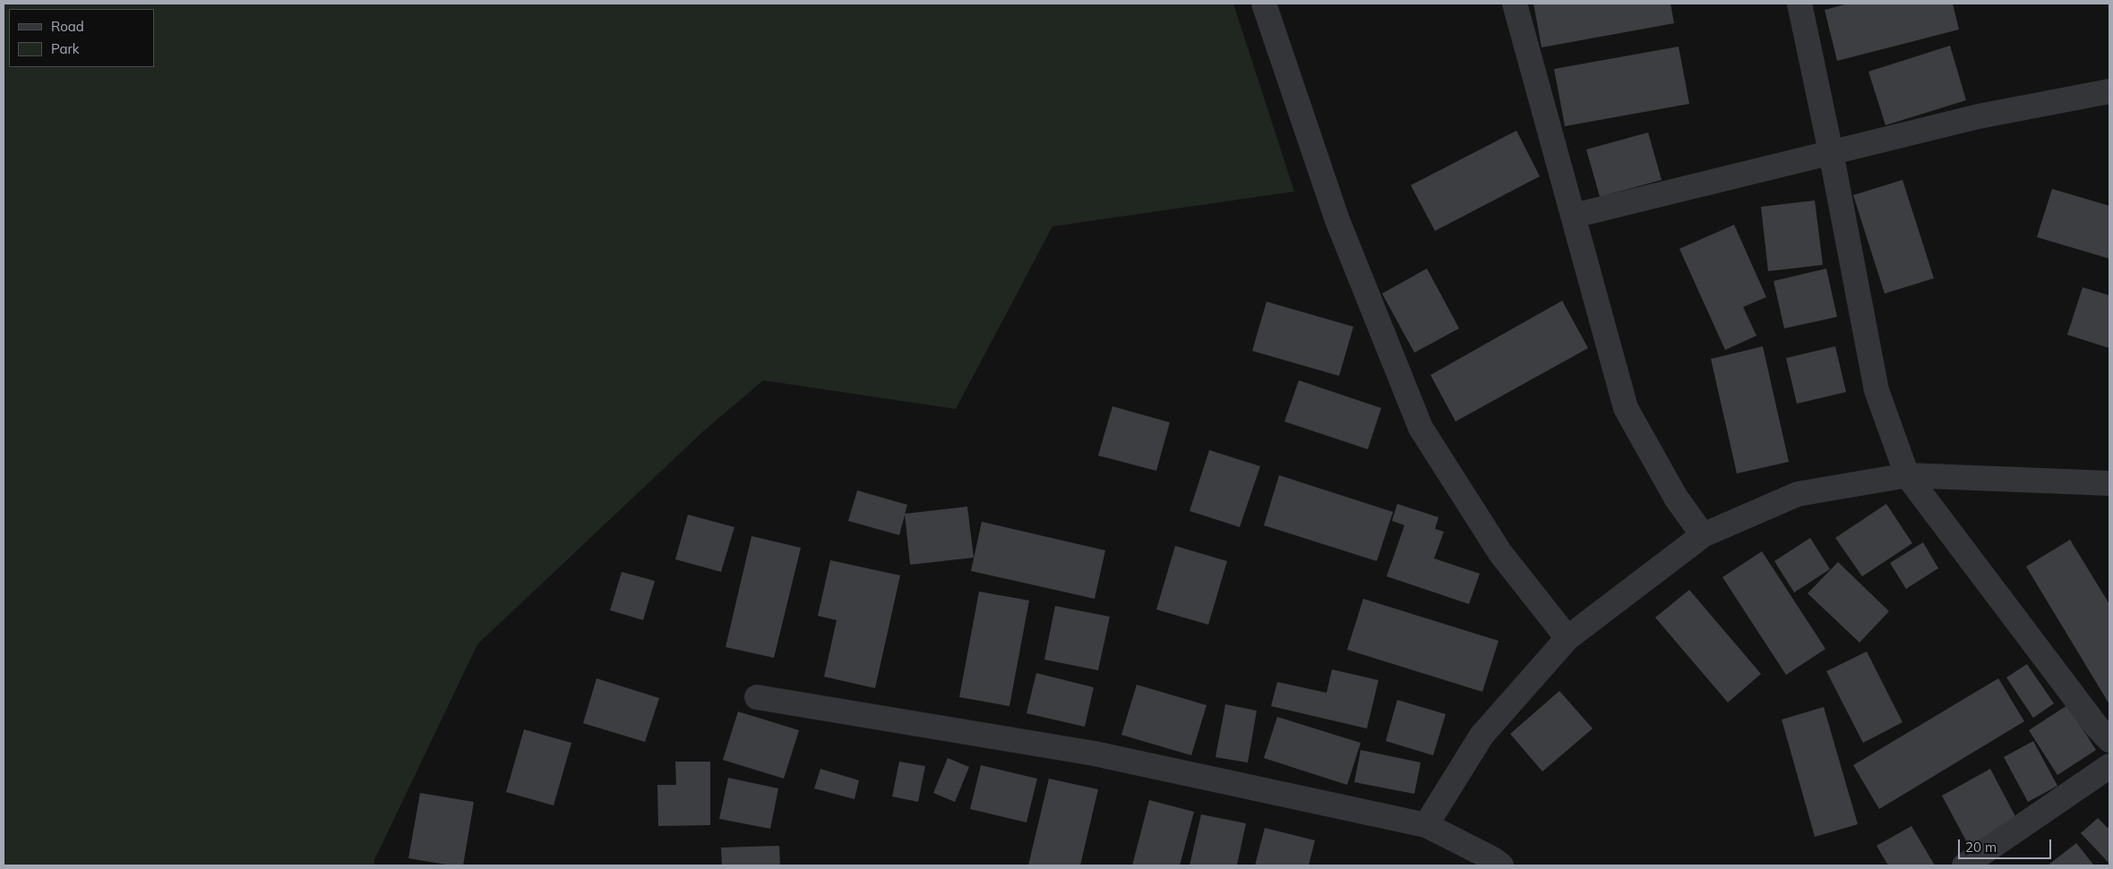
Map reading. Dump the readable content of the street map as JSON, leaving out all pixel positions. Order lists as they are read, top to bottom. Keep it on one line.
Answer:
{"legend":["Road","Park"],"scale_bar":"20 m"}
